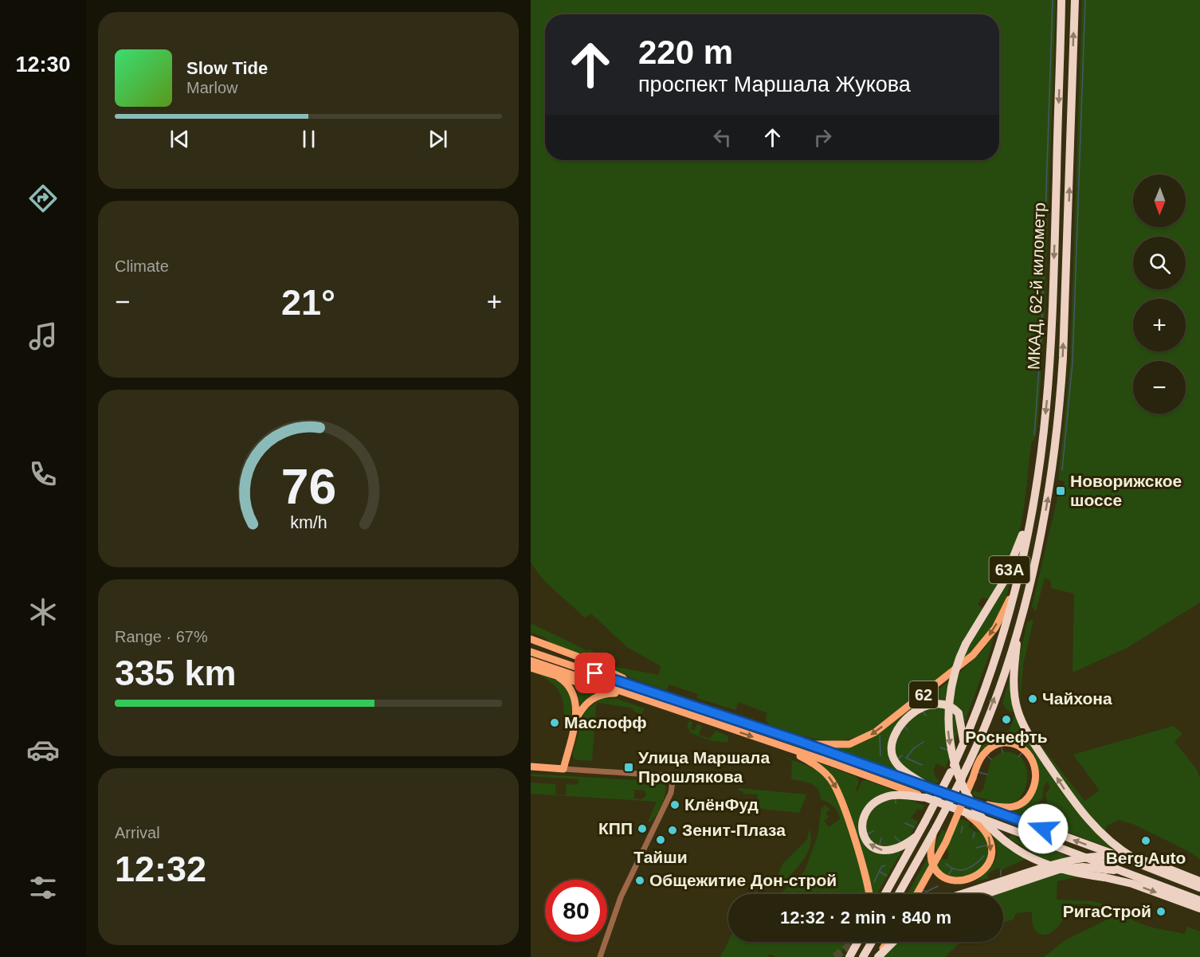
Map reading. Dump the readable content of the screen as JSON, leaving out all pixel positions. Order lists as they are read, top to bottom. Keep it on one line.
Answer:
{"streets":{"highway":["МКАД, 62-й километр","63A"],"main road":["62"]},"crossings":[["МКАД, 62-й километр","63A"],["МКАД, 62-й километр","62"]],"places":{"transit":["Новорижское шоссе","Улица Маршала Прошлякова"],"other":["Чайхона","Роснефть","Маслофф","КлёнФуд","КПП","Зенит-Плаза","Тайши","Berg Auto","Общежитие Дон-строй","РигаСтрой"]},"north":"bottom","page":{"tabs":"12:30","turn":["220 m","проспект Маршала Жукова"],"song":["Slow Tide","Marlow"],"map_buttons":["+","−"],"tile":["Climate",["Range · 67%","335 km"],["Arrival","12:32"]],"heat":["−","21°","+"],"limit":"80","trip":"12:32 · 2 min · 840 m","gauge":["76","km/h"]}}
